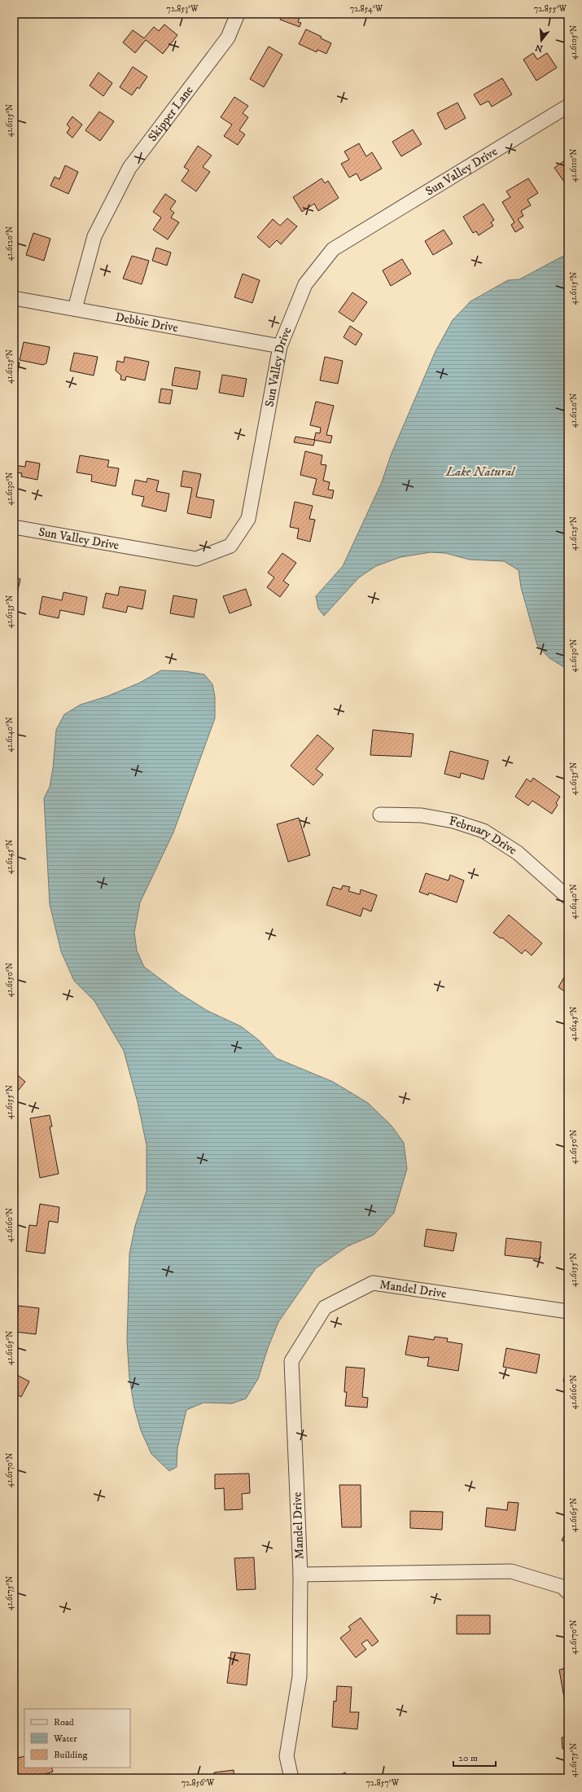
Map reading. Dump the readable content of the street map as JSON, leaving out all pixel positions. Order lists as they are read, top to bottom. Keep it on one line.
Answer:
{"streets":{"street":["Skipper Lane","Sun Valley Drive","Debbie Drive","February Drive","Mandel Drive"]},"crossings":[["Skipper Lane","Debbie Drive"],["Sun Valley Drive","Debbie Drive"]],"water":["Lake Natural"],"legend":["Road","Water","Building"],"scale_bar":"20 m","north":"bottom","coordinates":["72.853°W","72.854°W","72.855°W","41.6105°N","41.6115°N","41.6110°N","41.6120°N","41.6125°N","41.6130°N","41.6135°N","41.6140°N","41.6145°N","41.6150°N","41.6155°N","41.6160°N","41.6165°N","41.6170°N","41.6175°N","72.856°W","72.857°W"]}
